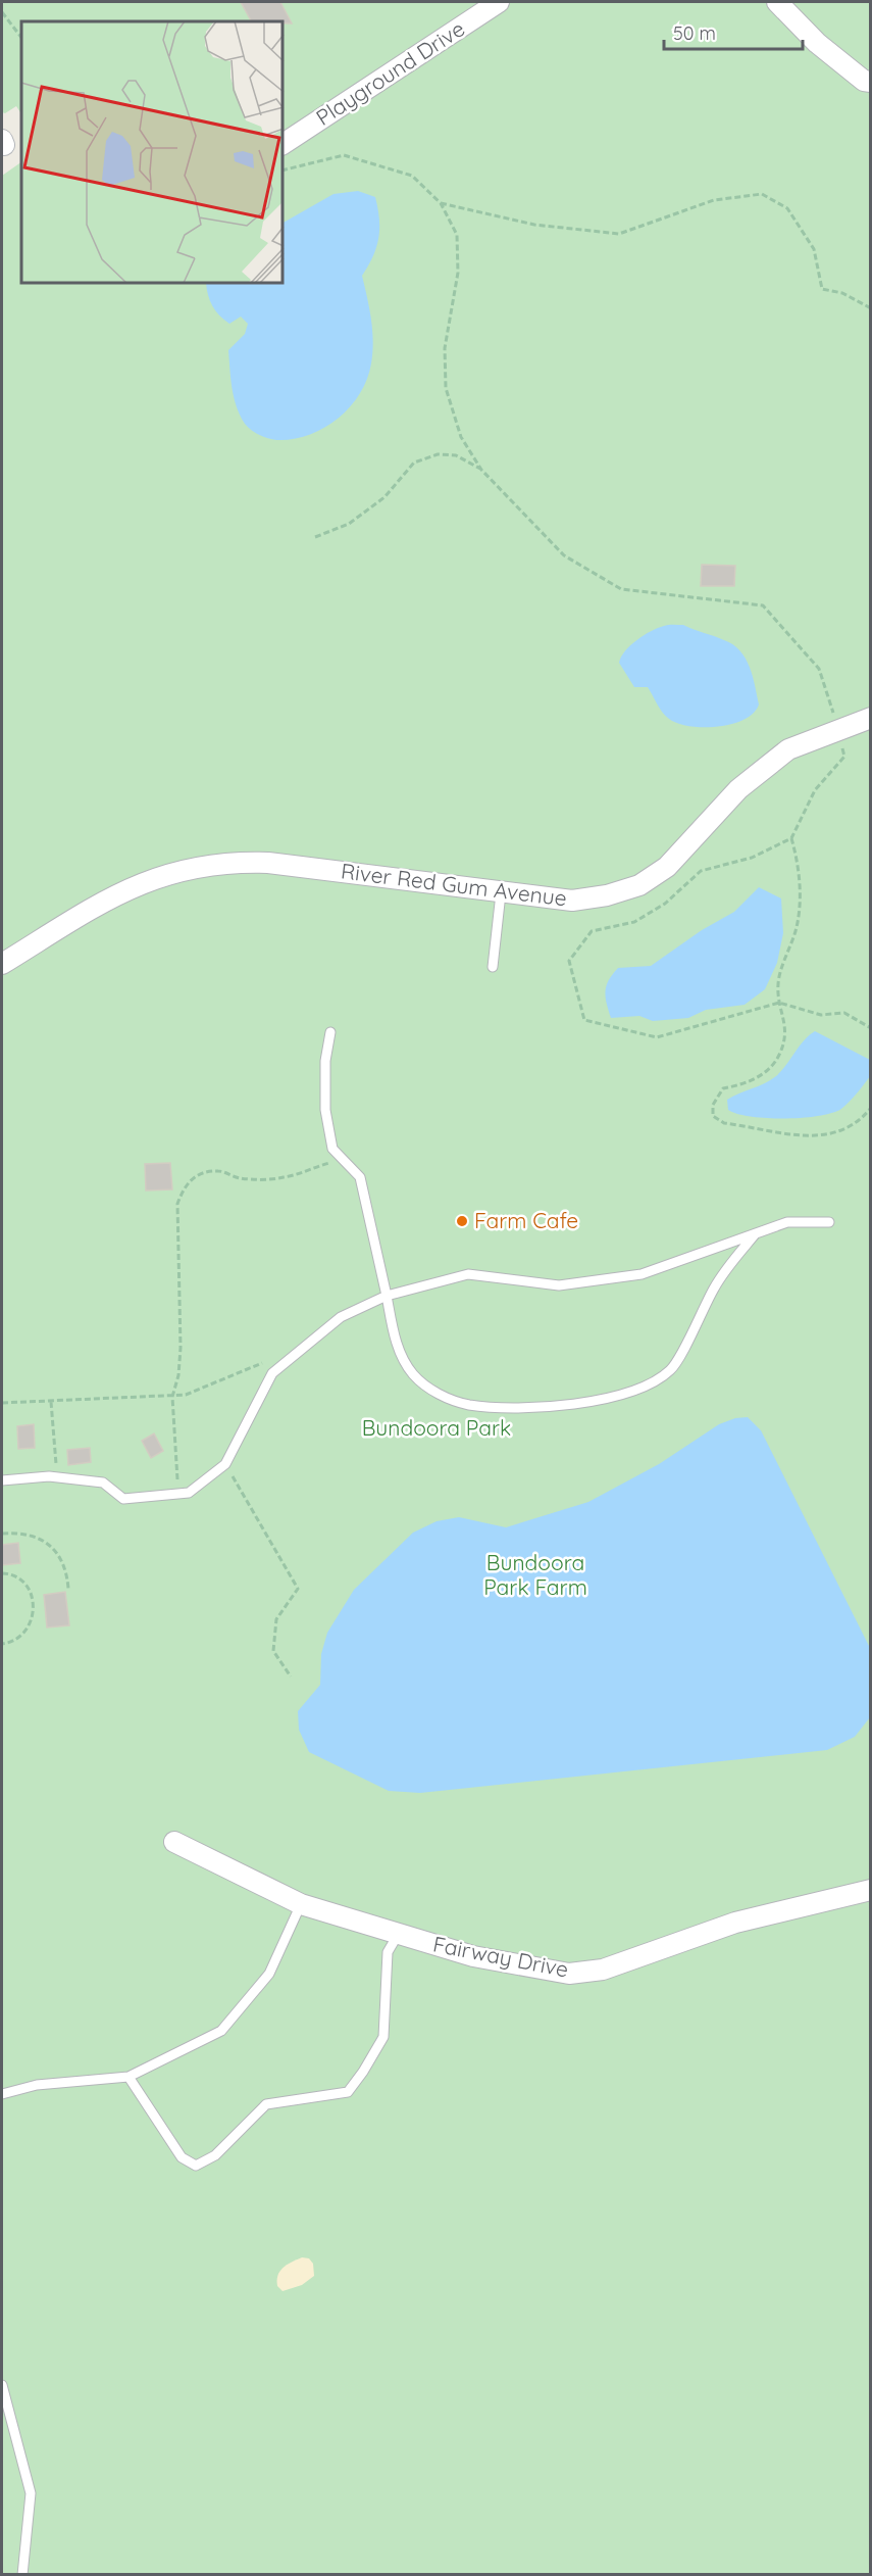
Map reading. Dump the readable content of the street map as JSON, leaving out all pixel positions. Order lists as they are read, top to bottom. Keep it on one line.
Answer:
{"streets":{"street":["Playground Drive","River Red Gum Avenue","Fairway Drive"]},"parks":["Bundoora Park","Bundoora Park Farm"],"places":["Farm Cafe"],"scale_bar":"50 m"}
